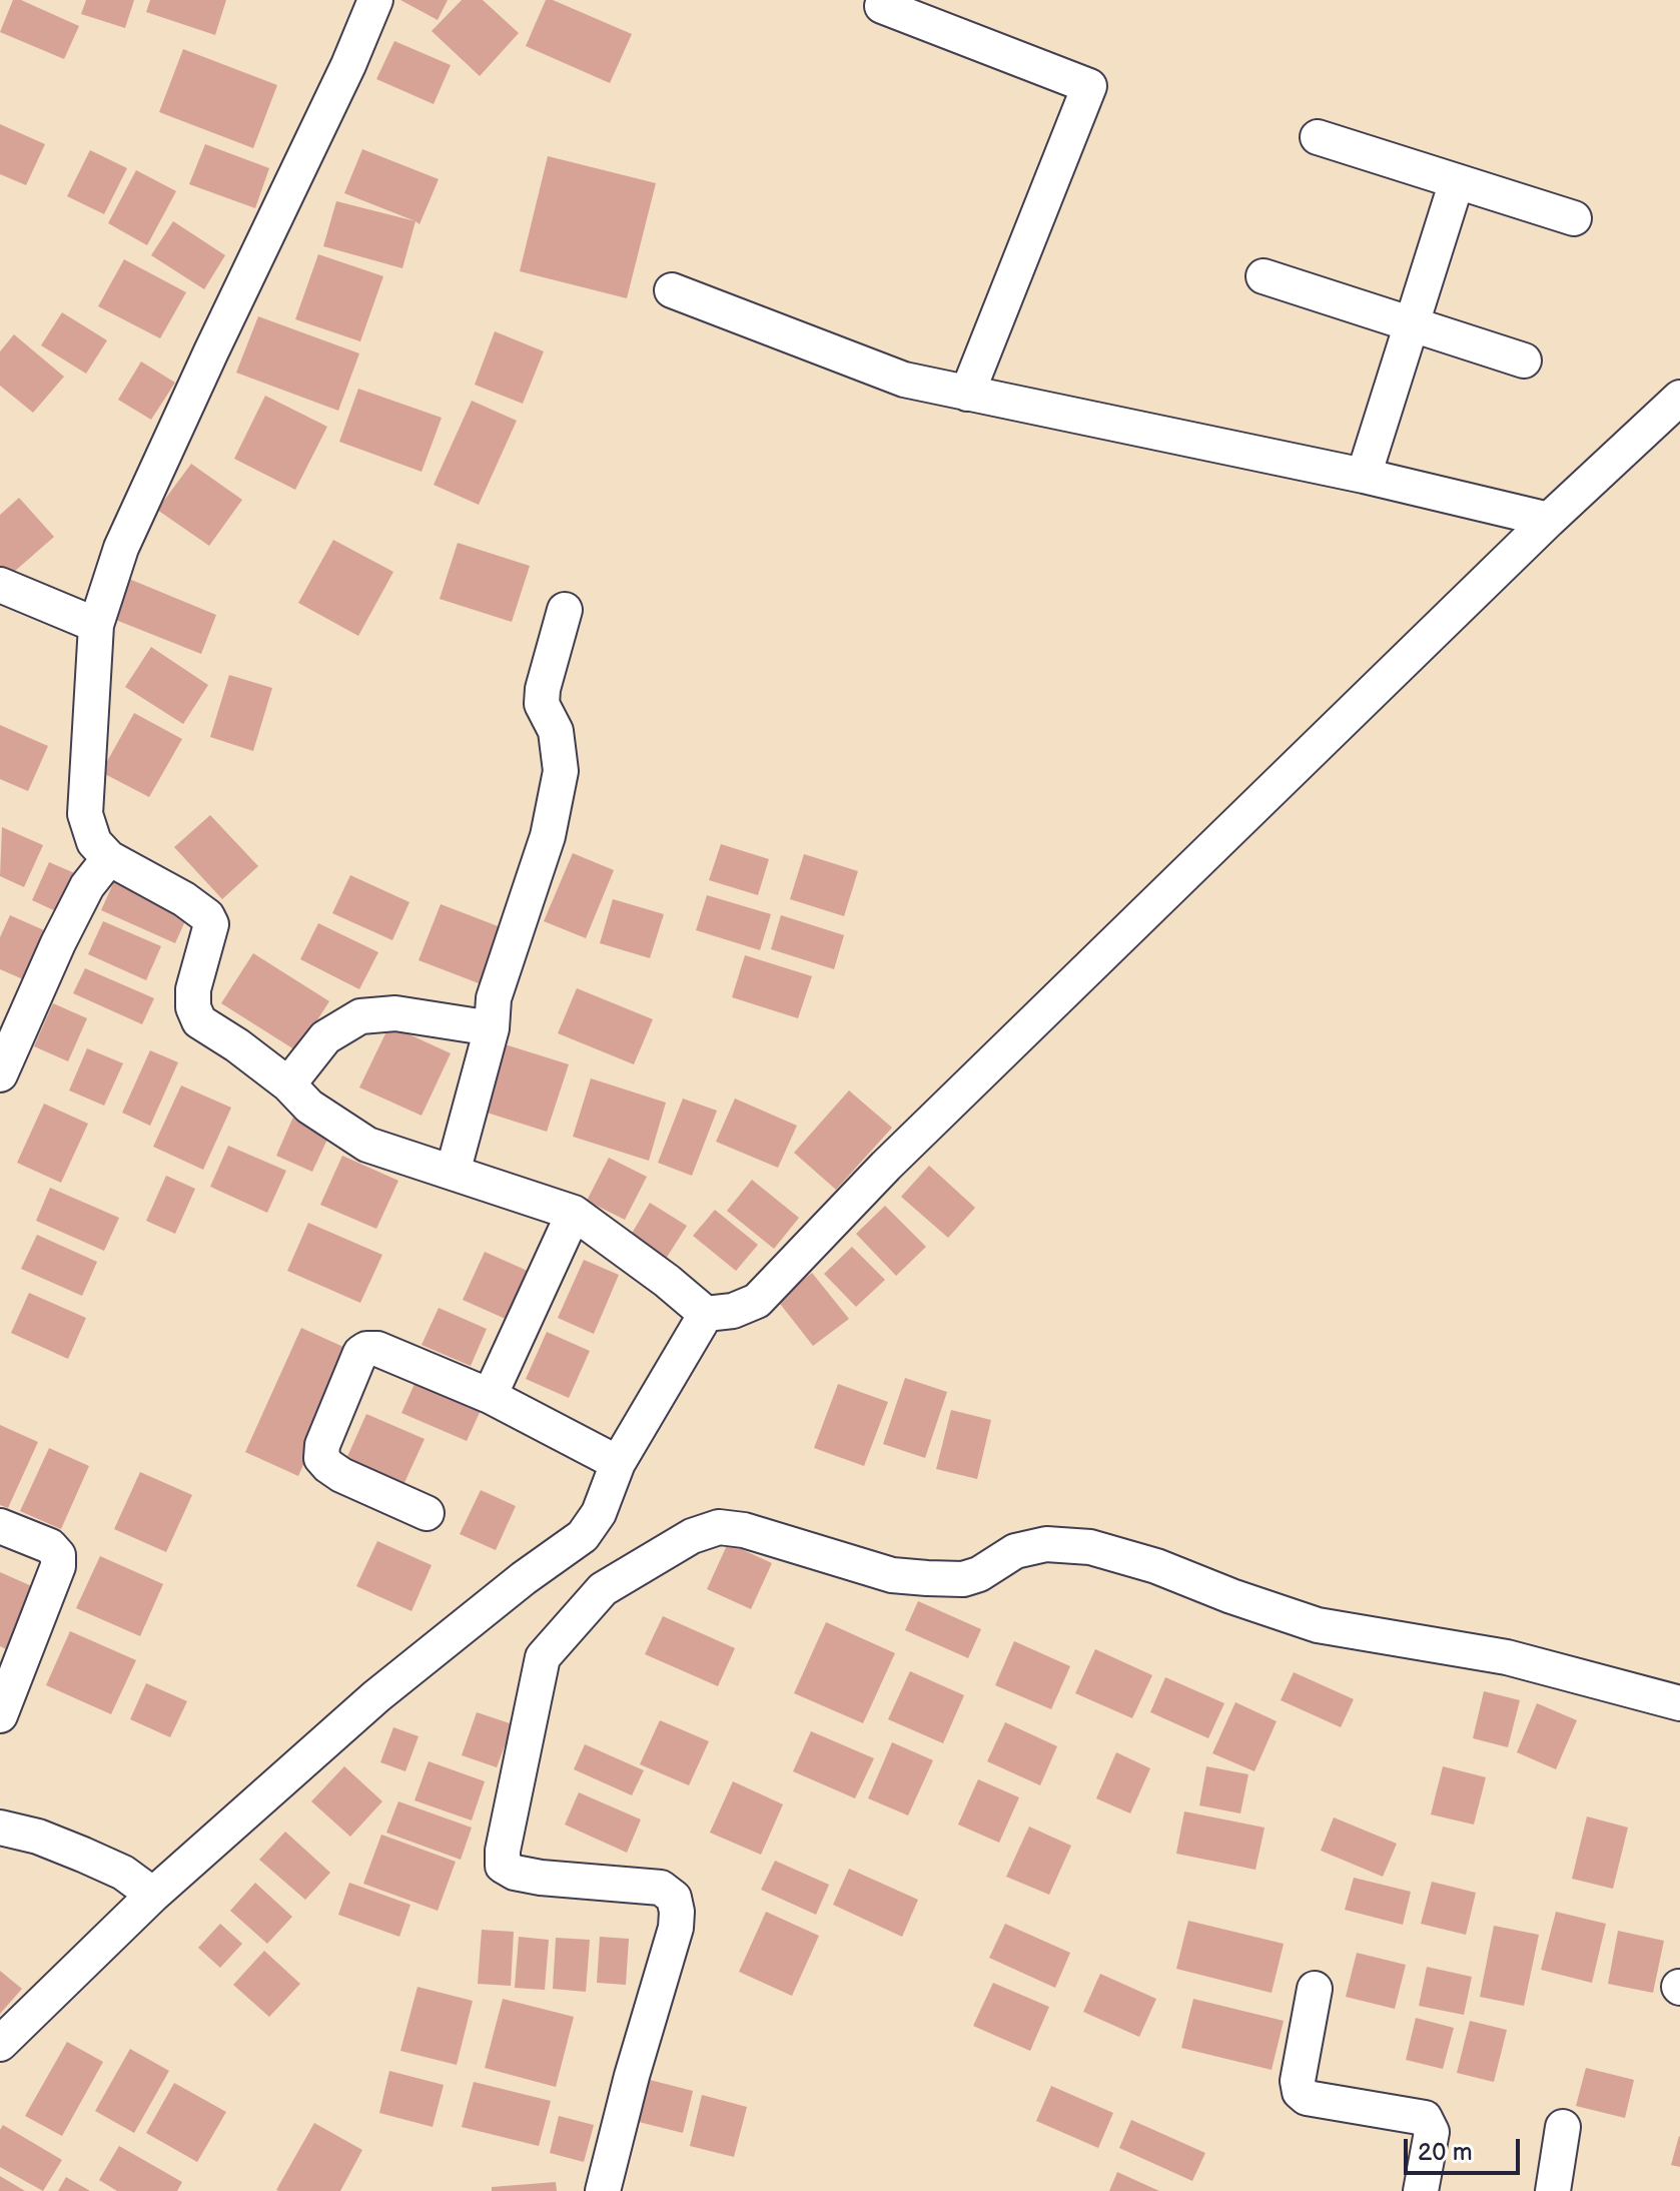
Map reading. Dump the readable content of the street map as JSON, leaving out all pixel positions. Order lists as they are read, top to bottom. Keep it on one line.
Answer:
{"scale_bar":"20 m"}
